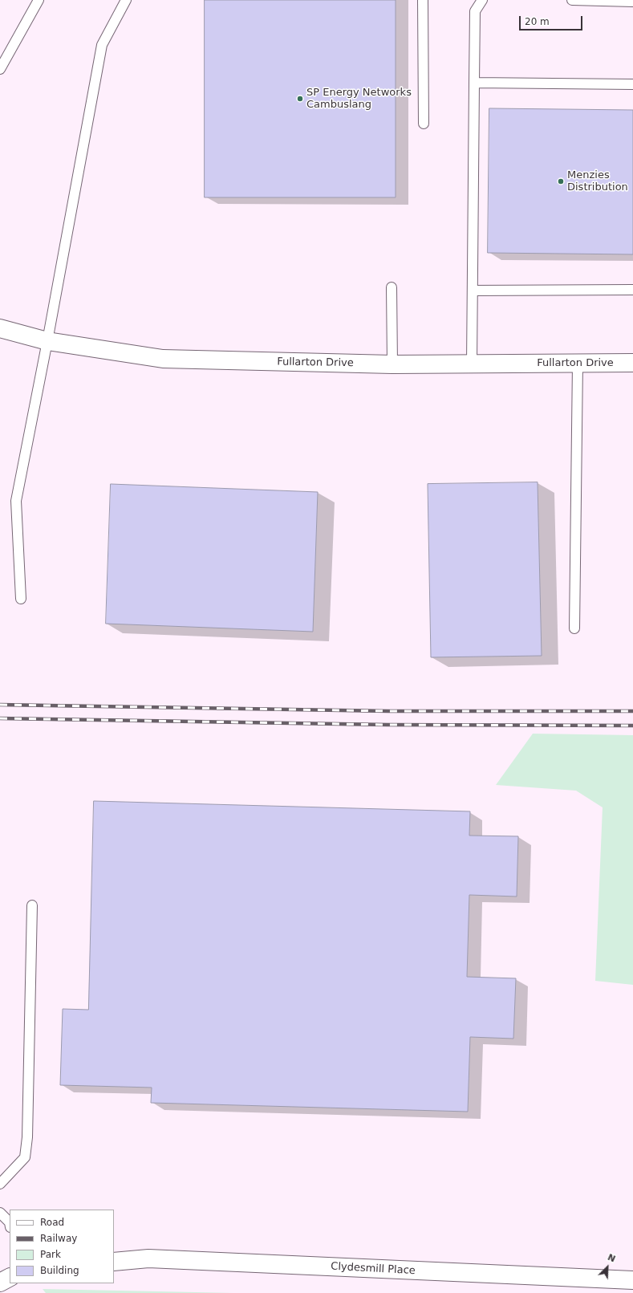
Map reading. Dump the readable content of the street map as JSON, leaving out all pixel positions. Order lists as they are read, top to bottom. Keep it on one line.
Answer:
{"streets":{"street":["Fullarton Drive","Clydesmill Place"]},"places":["SP Energy Networks Cambuslang","Menzies Distribution"],"legend":["Road","Railway","Park","Building"],"scale_bar":"20 m","north":"top right"}
